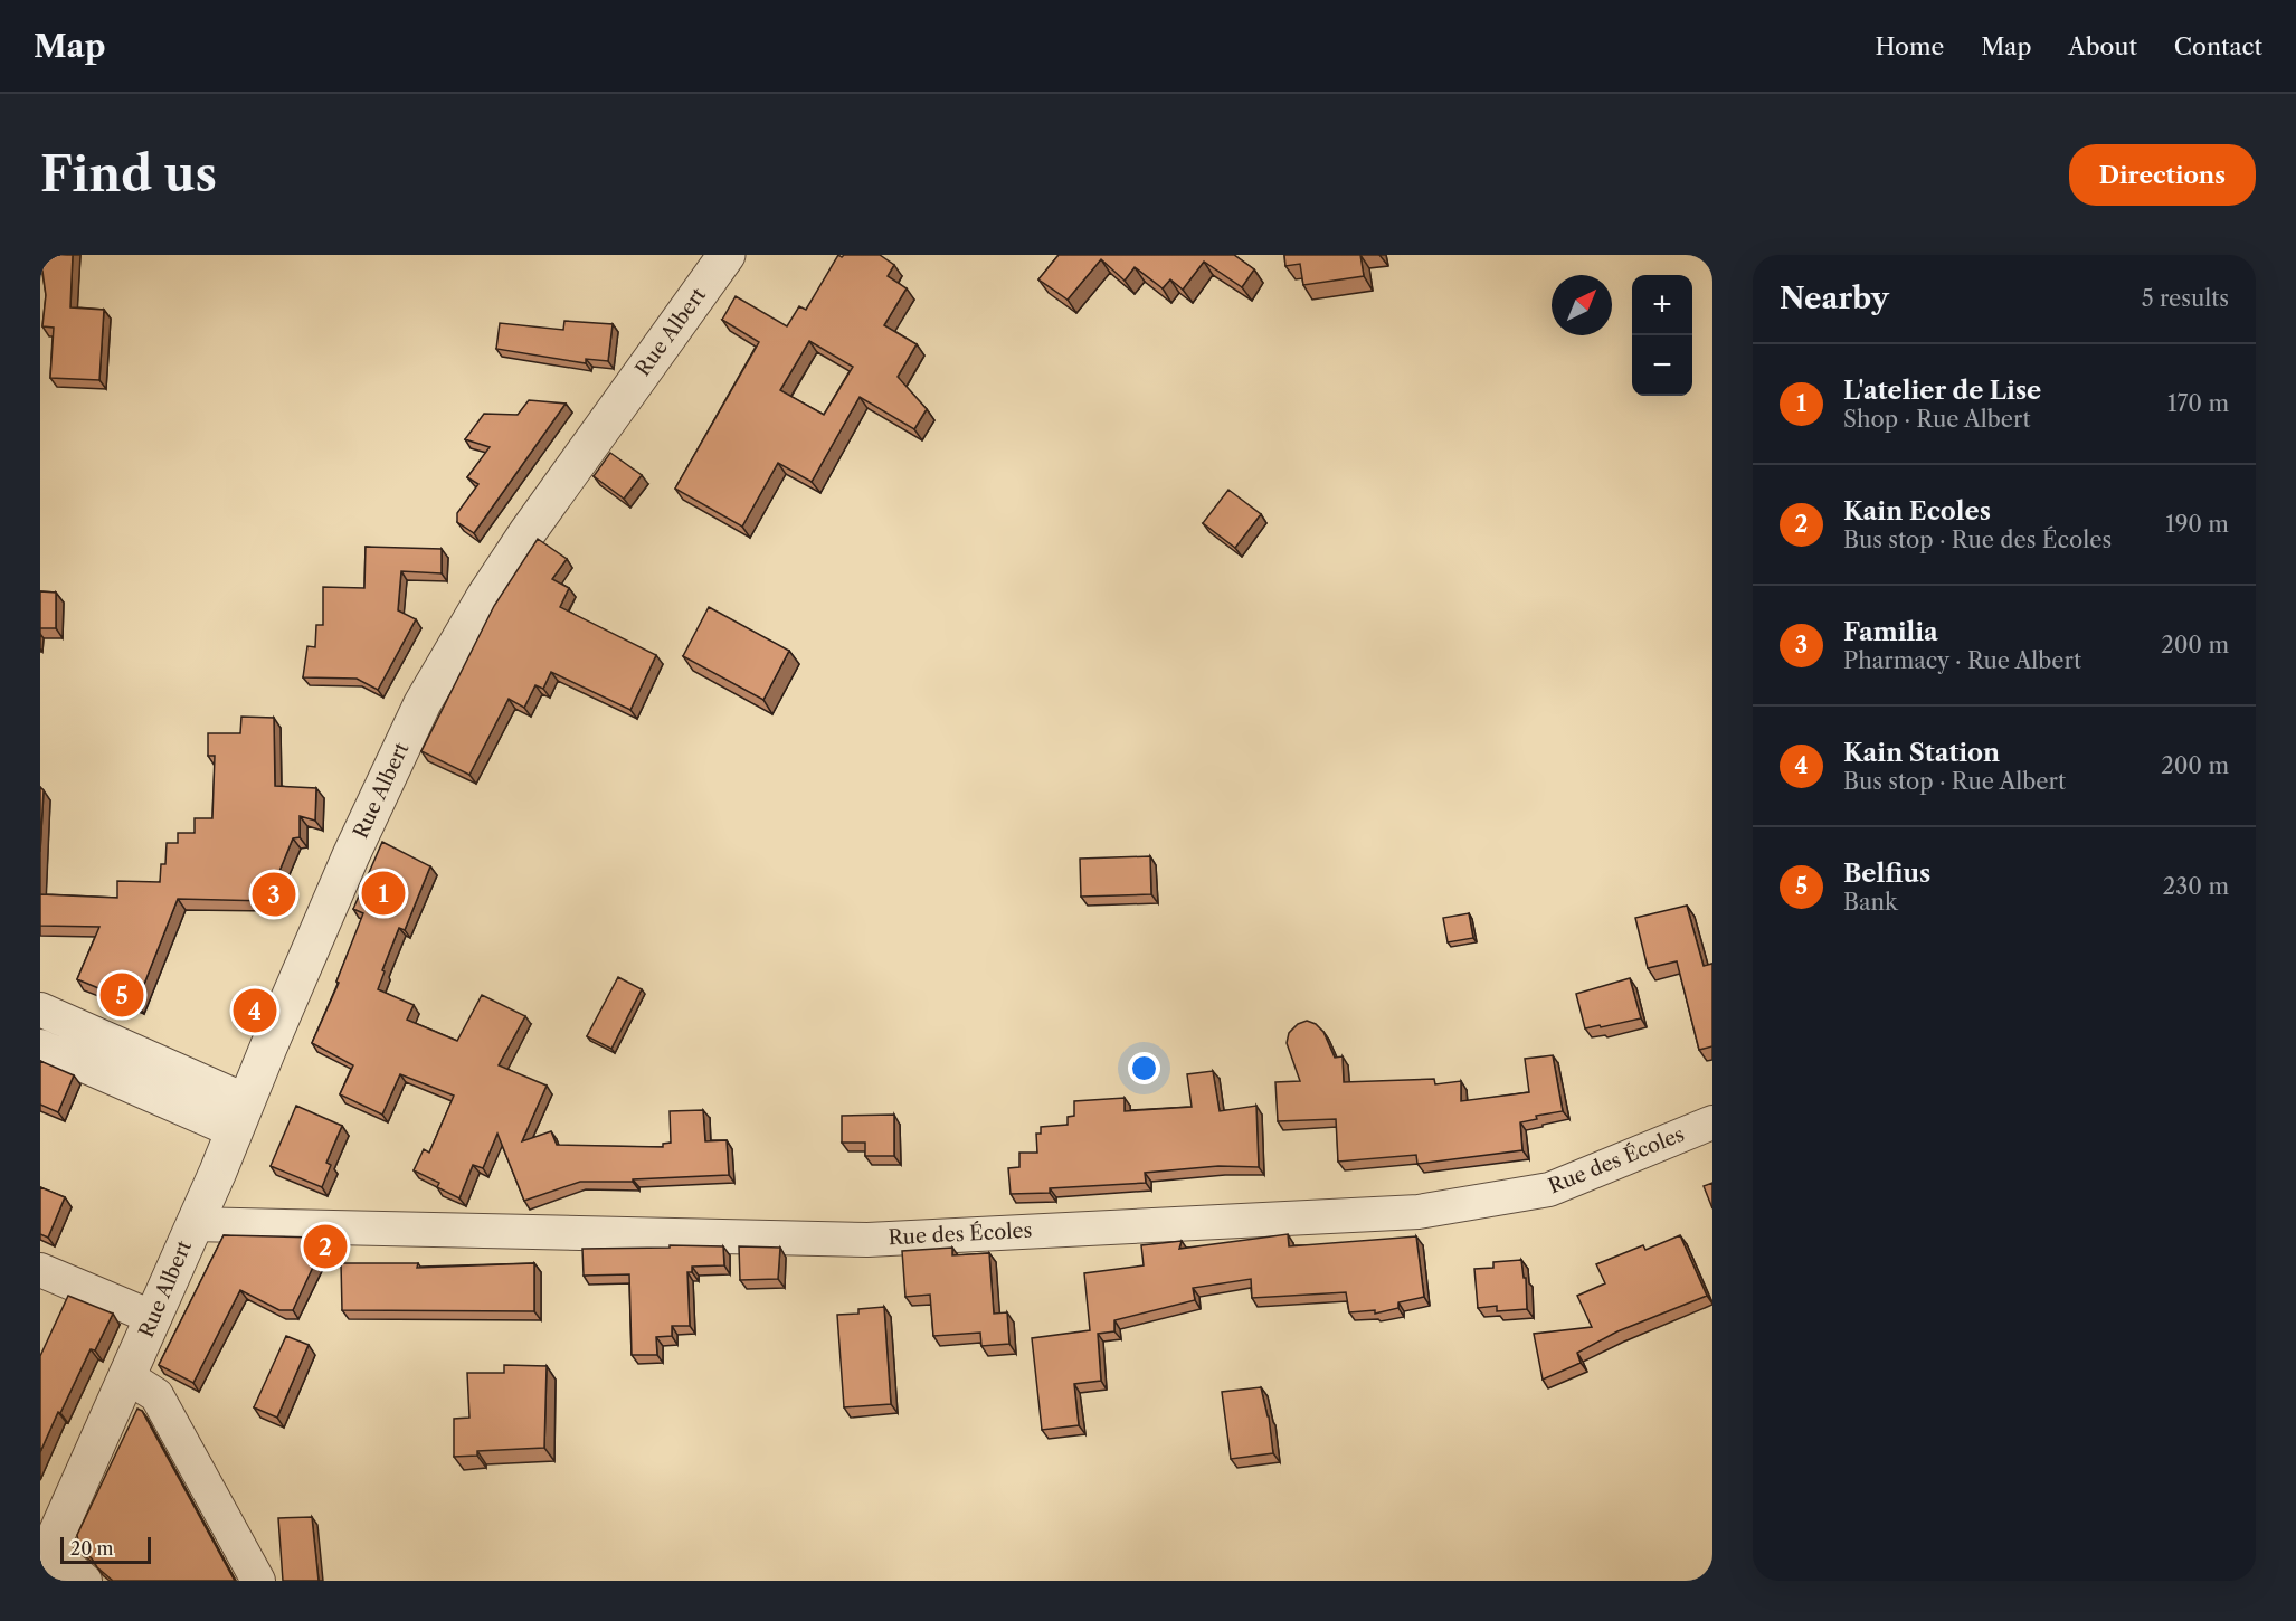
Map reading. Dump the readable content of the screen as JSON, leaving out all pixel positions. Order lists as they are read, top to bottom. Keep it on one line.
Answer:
{"streets":{"street":["Rue Albert","Rue des Écoles"]},"crossings":[["Rue Albert","Rue des Écoles"]],"scale_bar":"20 m","north":"top right","page":{"header":"Map","nav":["Home","Map","About","Contact"],"buttons":"Directions","title":"Find us","heading":["Nearby","5 results"],"map_buttons":["+","−"],"list":[{"mark":"1","name":"L'atelier de Lise","note":"Shop · Rue Albert","value":"170 m"},{"mark":"2","name":"Kain Ecoles","note":"Bus stop · Rue des Écoles","value":"190 m"},{"mark":"3","name":"Familia","note":"Pharmacy · Rue Albert","value":"200 m"},{"mark":"4","name":"Kain Station","note":"Bus stop · Rue Albert","value":"200 m"},{"mark":"5","name":"Belfius","note":"Bank","value":"230 m"}],"pins":["1","3","5","4","2"],"scale":"20 m"}}
